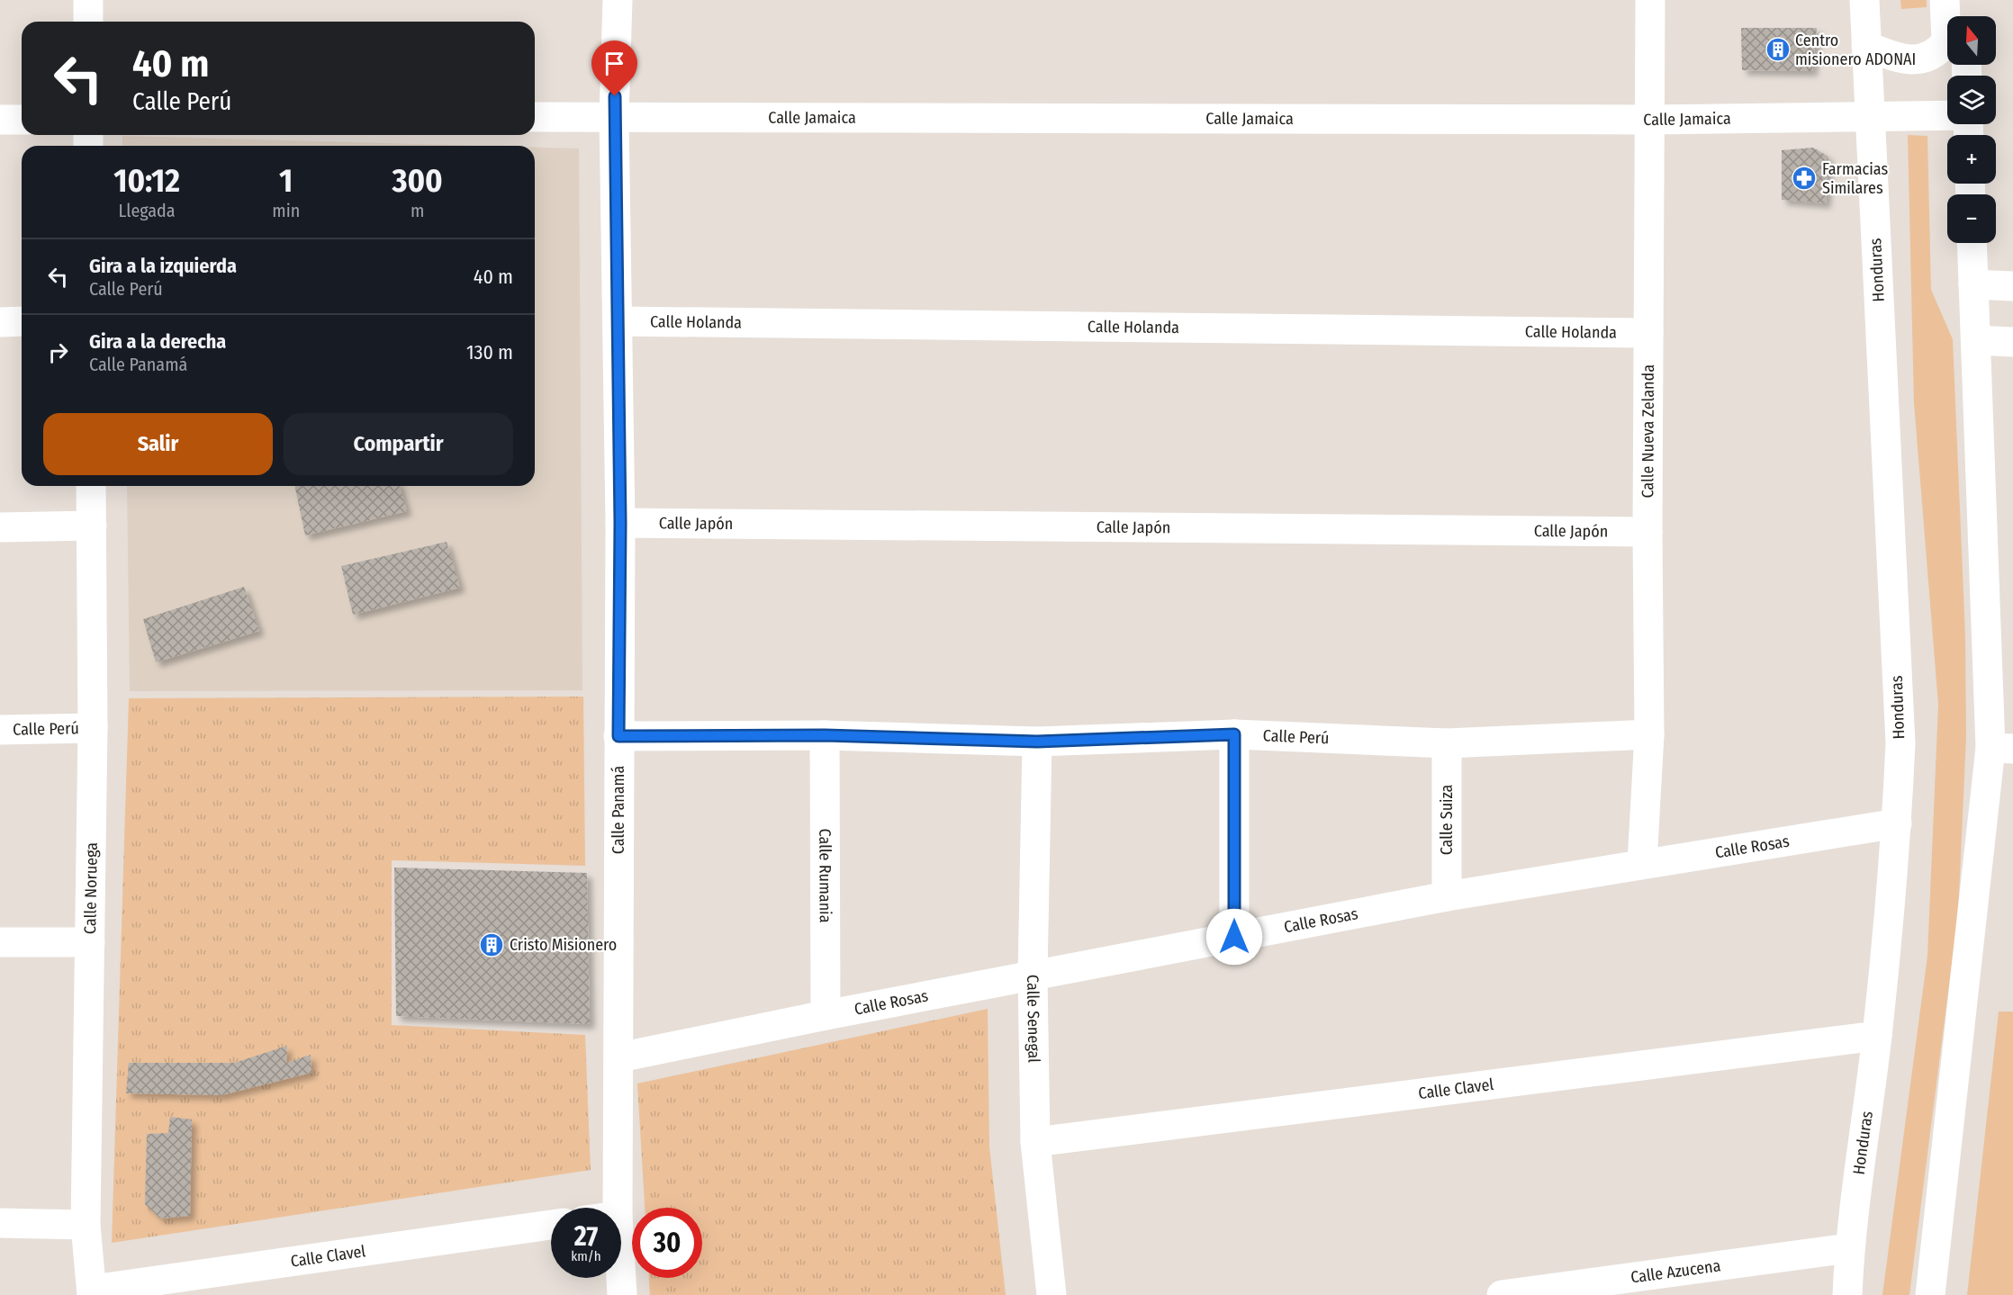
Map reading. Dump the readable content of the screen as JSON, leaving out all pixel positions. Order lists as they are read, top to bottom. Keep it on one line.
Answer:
{"streets":{"street":["Calle Jamaica","Honduras","Calle Holanda","Calle Nueva Zelanda","Calle Japón","Calle Perú","Calle Panamá","Calle Suiza","Calle Rosas","Calle Rumania","Calle Noruega","Calle Senegal","Calle Clavel","Calle Azucena"]},"crossings":[["Calle Jamaica","Honduras"],["Calle Jamaica","Calle Nueva Zelanda"],["Calle Jamaica","Calle Panamá"],["Honduras","Calle Rosas"],["Honduras","Calle Clavel"],["Honduras","Calle Azucena"],["Calle Holanda","Calle Nueva Zelanda"],["Calle Holanda","Calle Panamá"],["Calle Nueva Zelanda","Calle Japón"],["Calle Nueva Zelanda","Calle Perú"],["Calle Nueva Zelanda","Calle Rosas"],["Calle Japón","Calle Panamá"],["Calle Perú","Calle Panamá"],["Calle Perú","Calle Suiza"],["Calle Perú","Calle Rumania"],["Calle Perú","Calle Noruega"],["Calle Perú","Calle Senegal"],["Calle Panamá","Calle Rosas"],["Calle Suiza","Calle Rosas"],["Calle Rosas","Calle Rumania"],["Calle Rosas","Calle Senegal"],["Calle Noruega","Calle Clavel"],["Calle Senegal","Calle Clavel"]],"places":{"building":["Centro misionero ADONAI","Cristo Misionero"],"pharmacy":["Farmacias Similares"]},"north":"top","page":{"map_buttons":["+","−"],"turn":["40 m","Calle Perú"],"eta":["10:12","Llegada","1","min","300","m"],"list":[{"name":"Gira a la izquierda","note":"Calle Perú","value":"40 m"},{"name":"Gira a la derecha","note":"Calle Panamá","value":"130 m"}],"buttons":["Salir","Compartir"],"speed":"27 km/h","limit":"30"}}
